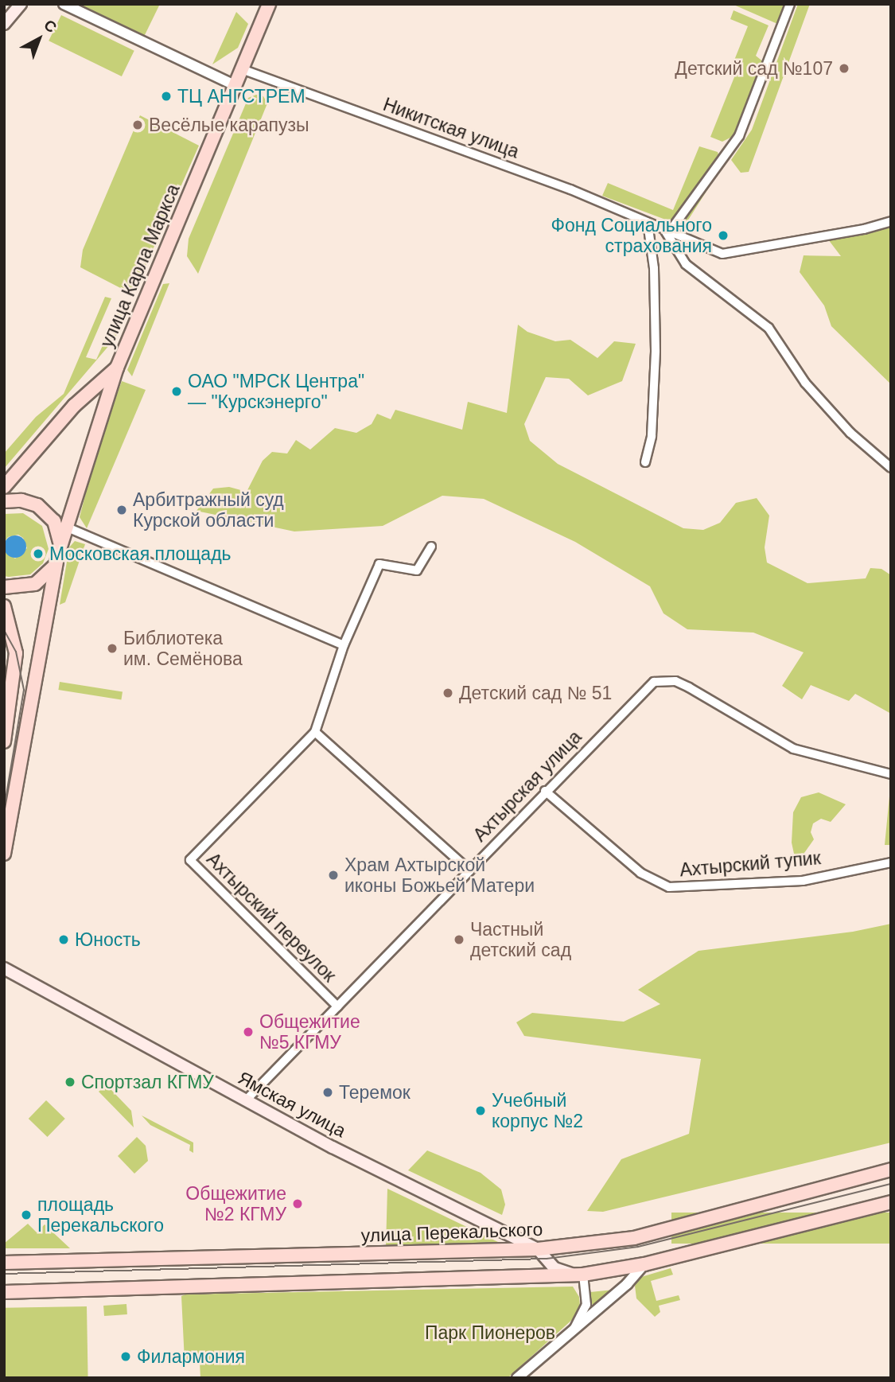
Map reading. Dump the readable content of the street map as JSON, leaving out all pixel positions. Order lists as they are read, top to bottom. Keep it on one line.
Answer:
{"streets":{"main road":["улица Карла Маркса","Ямская улица","улица Перекальского"],"street":["Никитская улица","Ахтырская улица","Ахтырский тупик","Ахтырский переулок"]},"crossings":[["Никитская улица","улица Карла Маркса"],["Ахтырская улица","Ахтырский тупик"],["Ахтырская улица","Ахтырский переулок"],["Ахтырская улица","Ямская улица"],["Ямская улица","улица Перекальского"]],"parks":["Парк Пионеров"],"places":["Детский сад №107","ТЦ АНГСТРЕМ","Весёлые карапузы","Фонд Социального страхования","ОАО \"МРСК Центра\" — \"Курскэнерго\"","Арбитражный суд Курской области","Московская площадь","Библиотека им. Семёнова","Детский сад № 51","Храм Ахтырской иконы Божьей Матери","Юность","Частный детский сад","Общежитие №5 КГМУ","Спортзал КГМУ","Теремок","Учебный корпус №2","Общежитие №2 КГМУ","площадь Перекальского","Филармония"],"north":"top right"}
